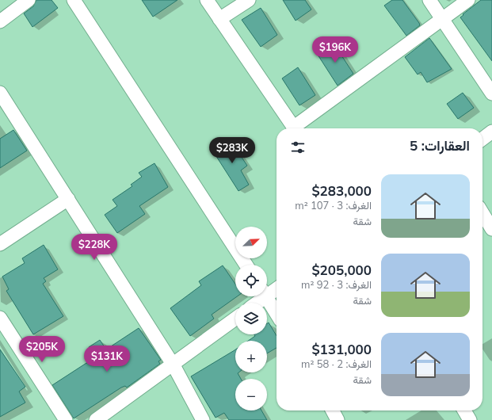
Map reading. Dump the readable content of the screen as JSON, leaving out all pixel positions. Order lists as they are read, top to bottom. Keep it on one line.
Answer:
{"north":"top right","page":{"price":["$196K","$283K","$228K","$205K","$131K"],"heading":"العقارات: 5","list":[{"name":"$283,000","note":"الغرف: 3 · 107 m² · شقة"},{"name":"$205,000","note":"الغرف: 3 · 92 m² · شقة"},{"name":"$131,000","note":"الغرف: 2 · 58 m² · شقة"}],"map_buttons":["+","−"]}}
